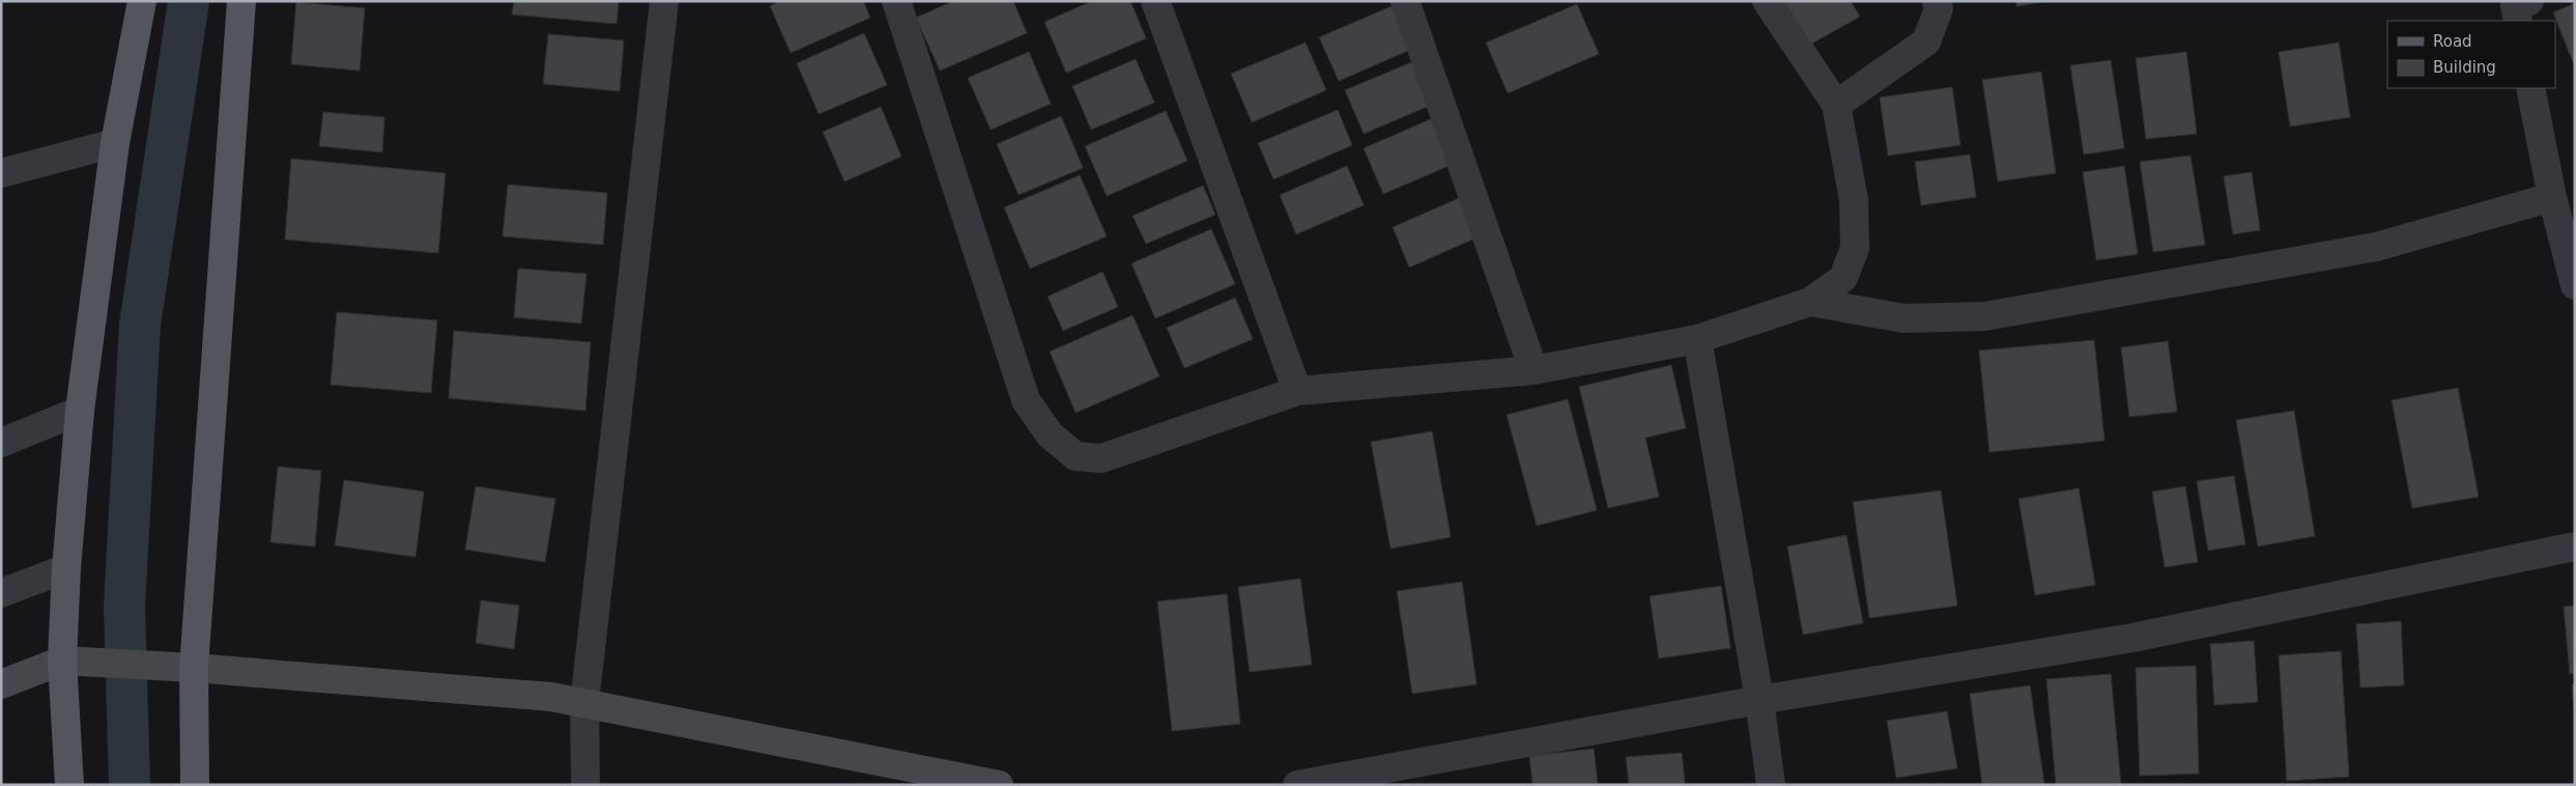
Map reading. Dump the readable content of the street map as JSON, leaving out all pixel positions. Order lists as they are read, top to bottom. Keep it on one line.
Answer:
{"legend":["Road","Building"]}
